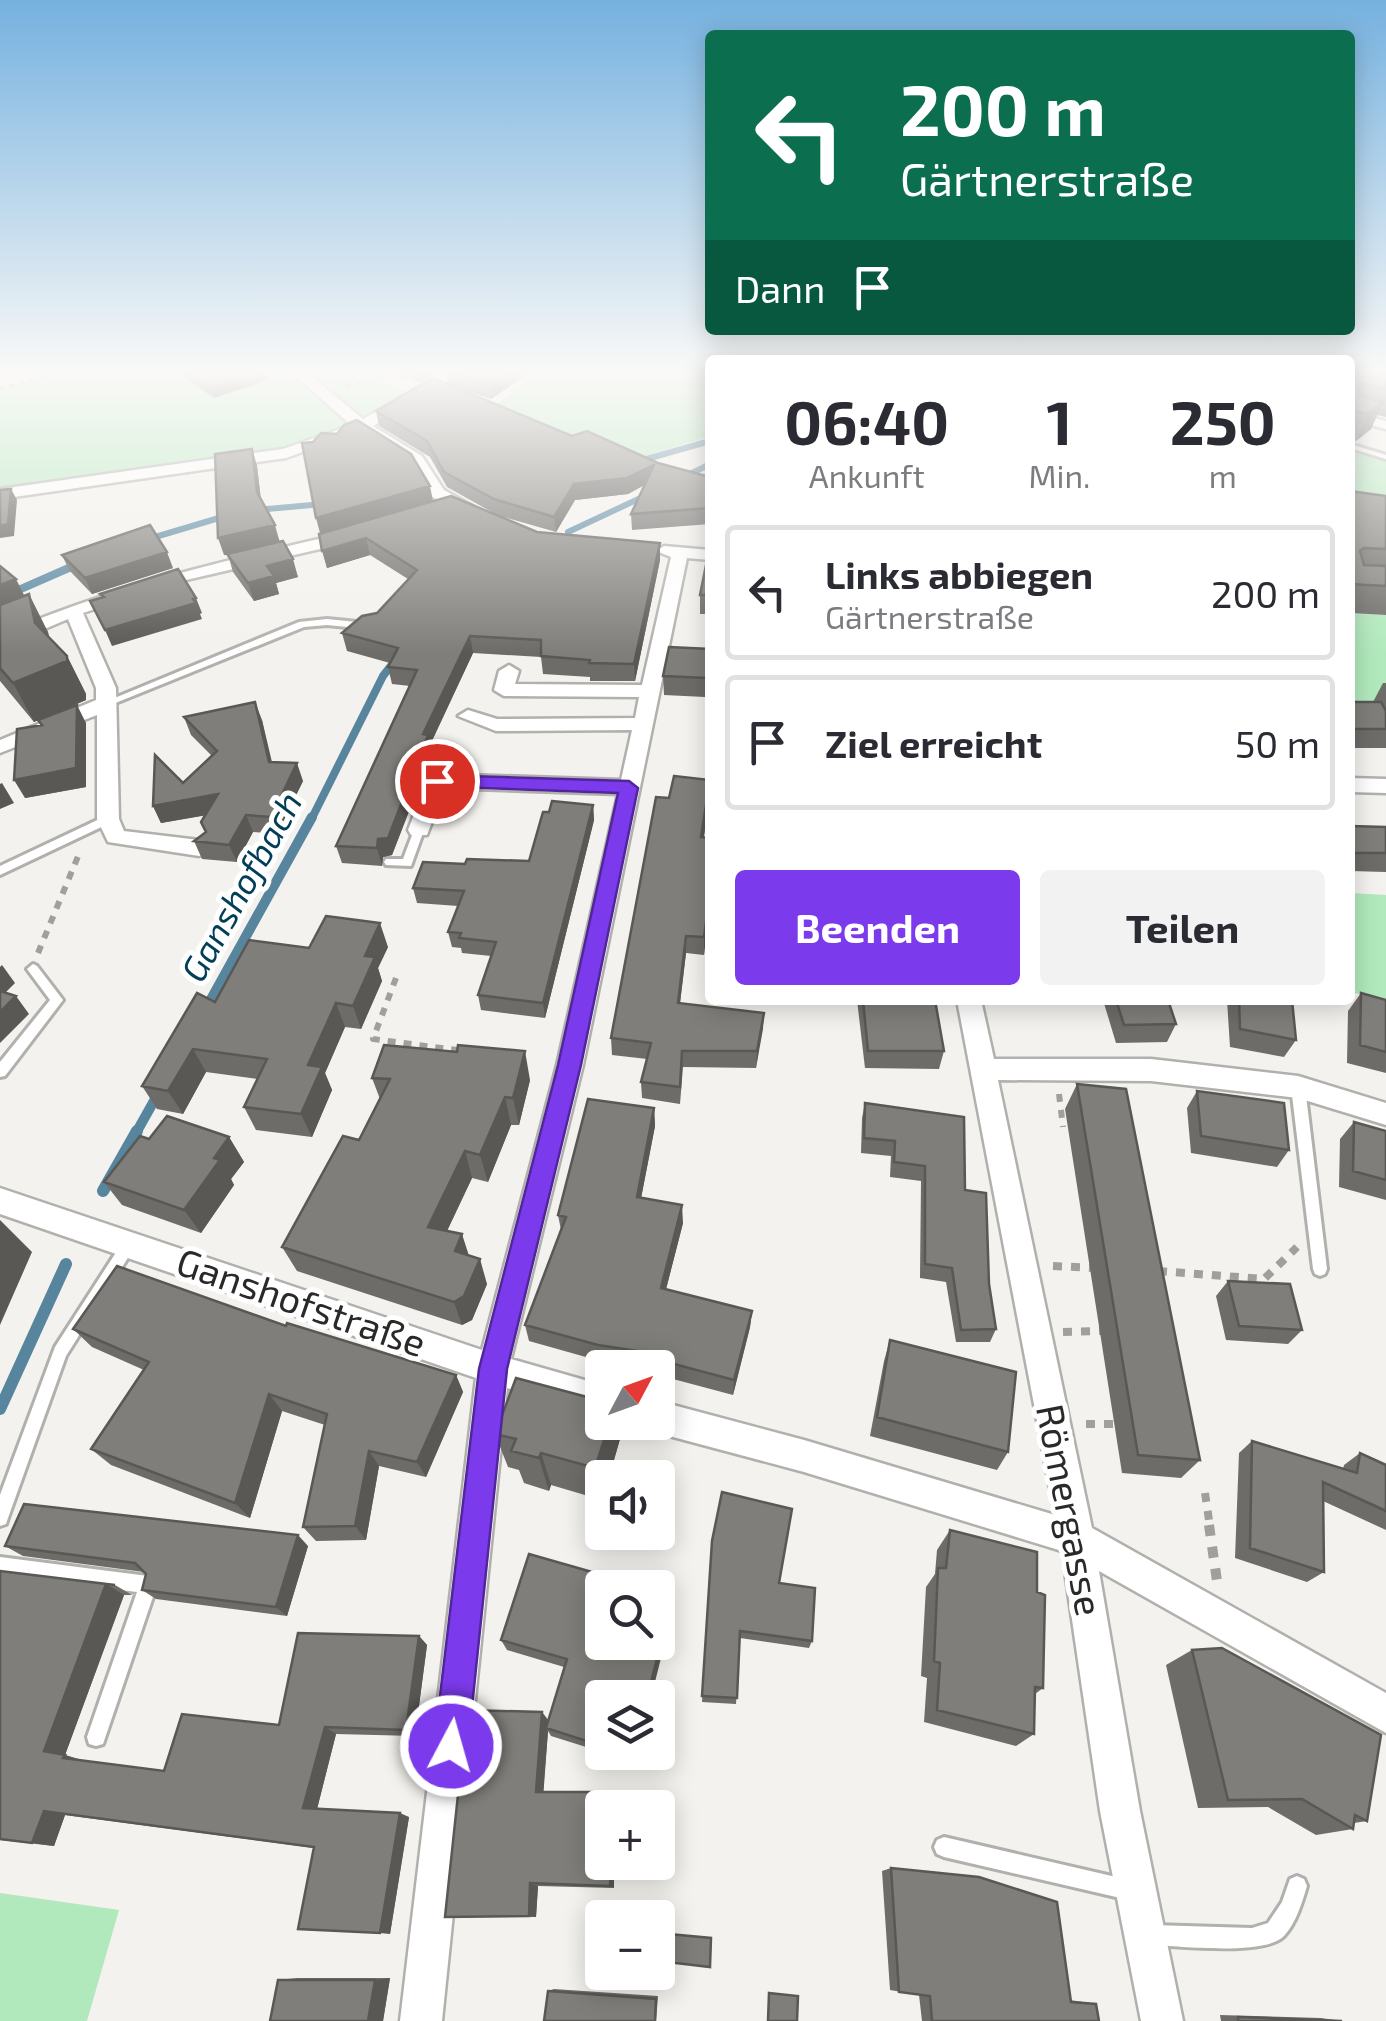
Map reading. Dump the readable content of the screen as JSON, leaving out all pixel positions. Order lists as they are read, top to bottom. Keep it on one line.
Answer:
{"streets":{"street":["Ganshofstraße","Römergasse"]},"water":["Ganshofbach"],"north":"top right","page":{"turn":["200 m","Gärtnerstraße"],"then":"Dann","eta":["06:40","Ankunft","1","Min.","250","m"],"list":[{"name":"Links abbiegen","note":"Gärtnerstraße","value":"200 m"},{"name":"Ziel erreicht","value":"50 m"}],"buttons":["Beenden","Teilen"],"map_buttons":["+","−"]}}
